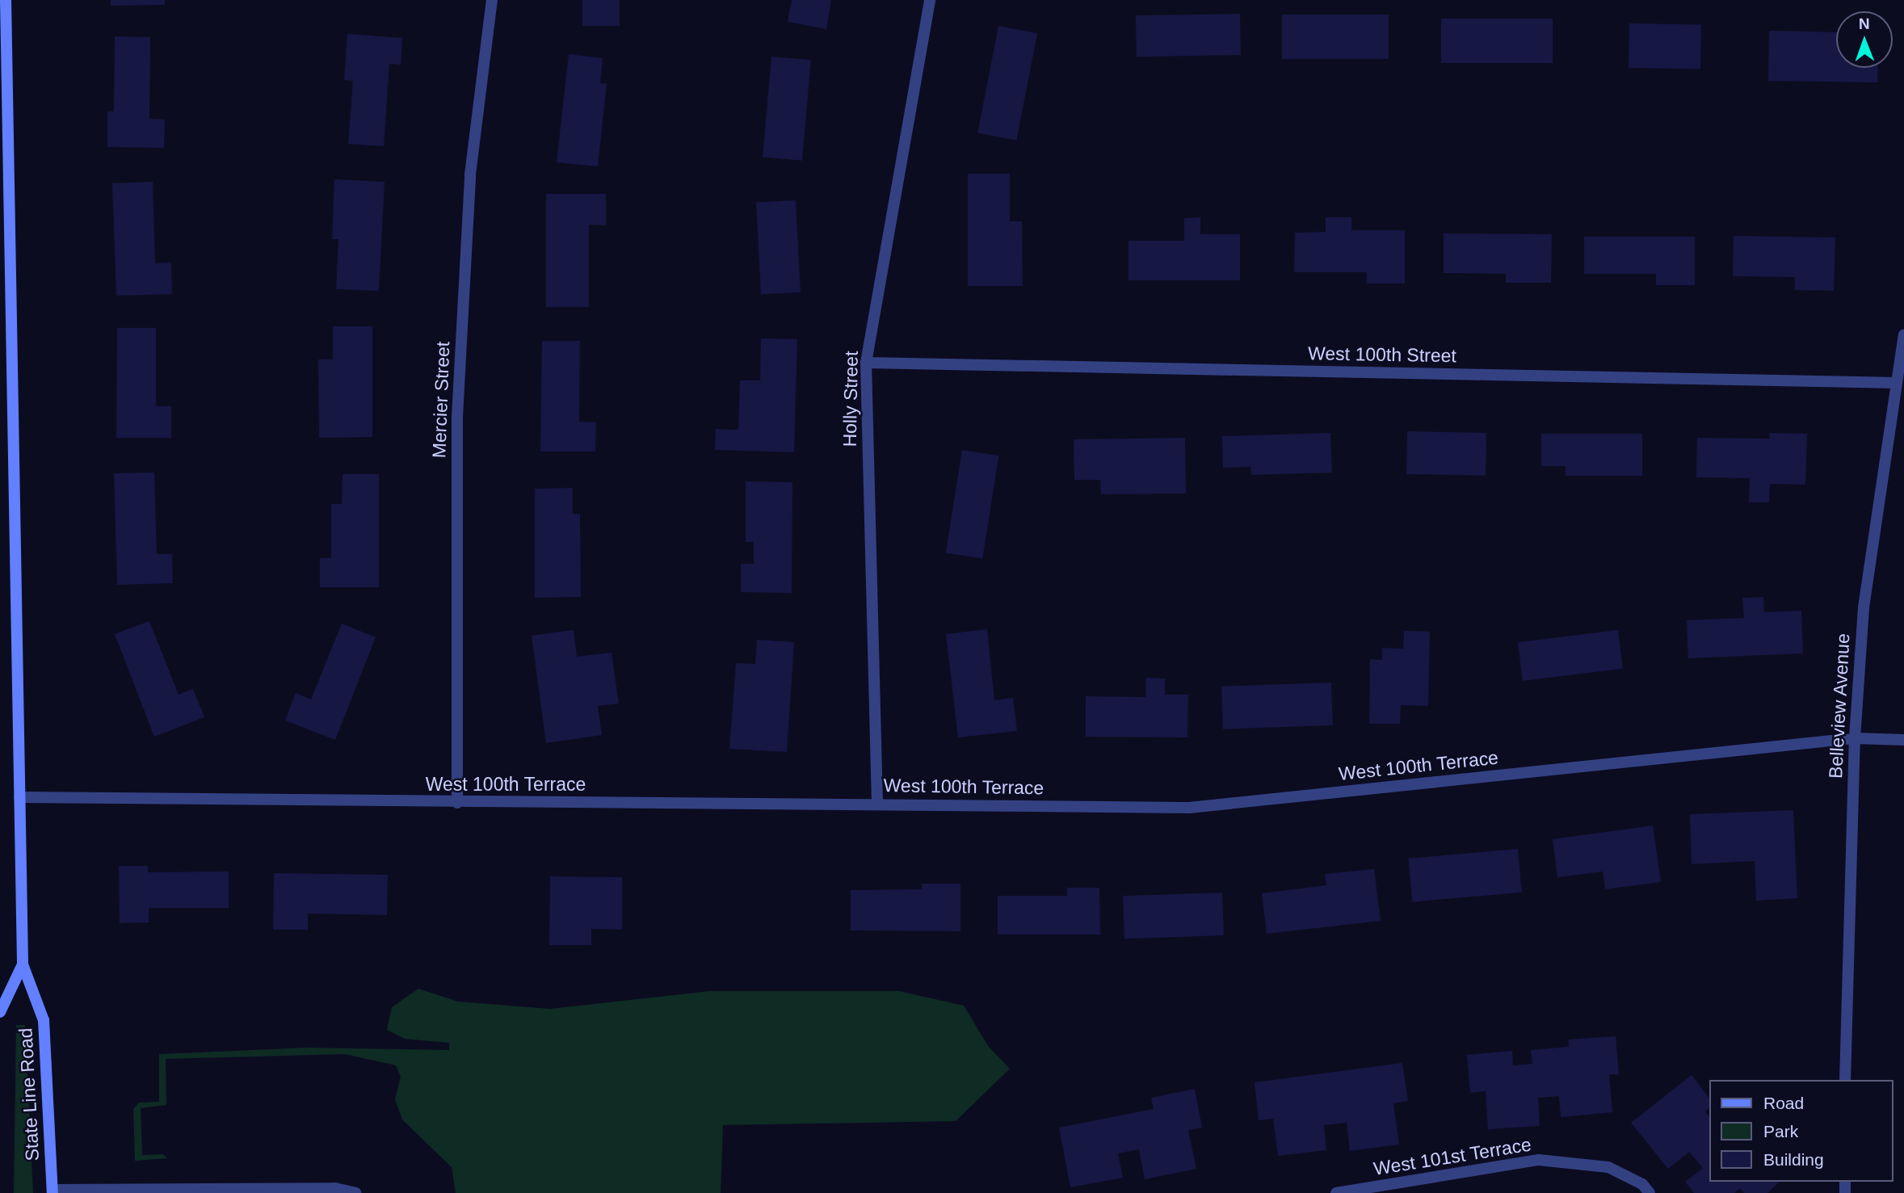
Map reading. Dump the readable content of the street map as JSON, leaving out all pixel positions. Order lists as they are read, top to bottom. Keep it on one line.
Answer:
{"streets":{"main road":["State Line Road"],"street":["West 100th Street","Holly Street","Mercier Street","Belleview Avenue","West 100th Terrace","West 101st Terrace"]},"crossings":[["West 100th Street","Holly Street"],["West 100th Street","Belleview Avenue"],["Holly Street","West 100th Terrace"],["Mercier Street","West 100th Terrace"],["Belleview Avenue","West 100th Terrace"],["West 100th Terrace","State Line Road"]],"legend":["Road","Park","Building"],"north":"top"}
